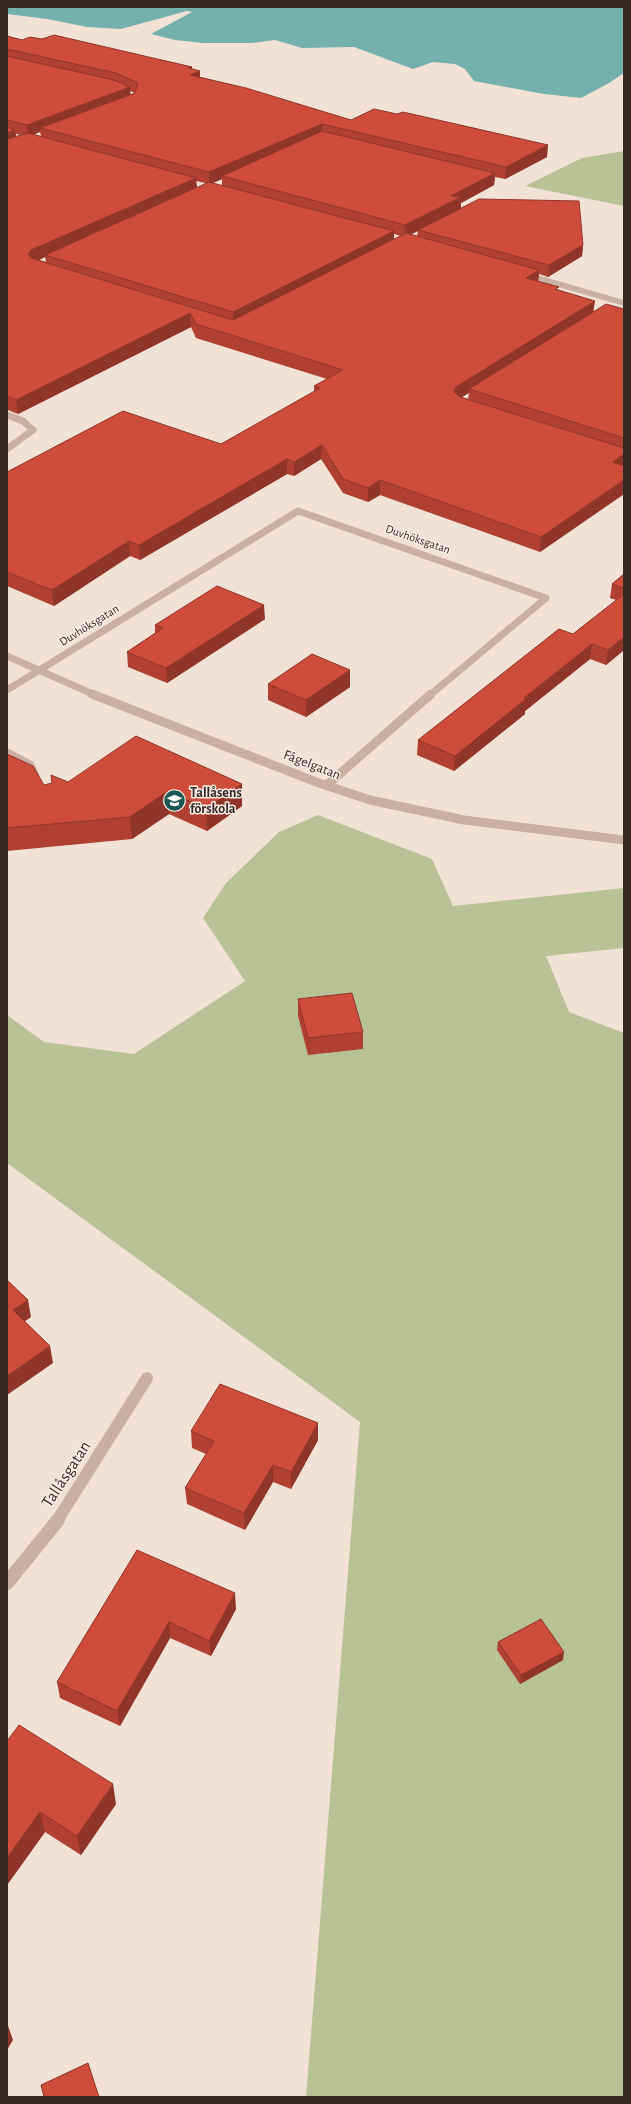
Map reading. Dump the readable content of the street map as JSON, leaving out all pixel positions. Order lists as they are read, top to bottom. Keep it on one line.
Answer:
{"streets":{"street":["Duvhöksgatan","Fågelgatan","Tallåsgatan"]},"crossings":[["Duvhöksgatan","Fågelgatan"]],"places":{"school or university":["Tallåsens förskola"]}}
